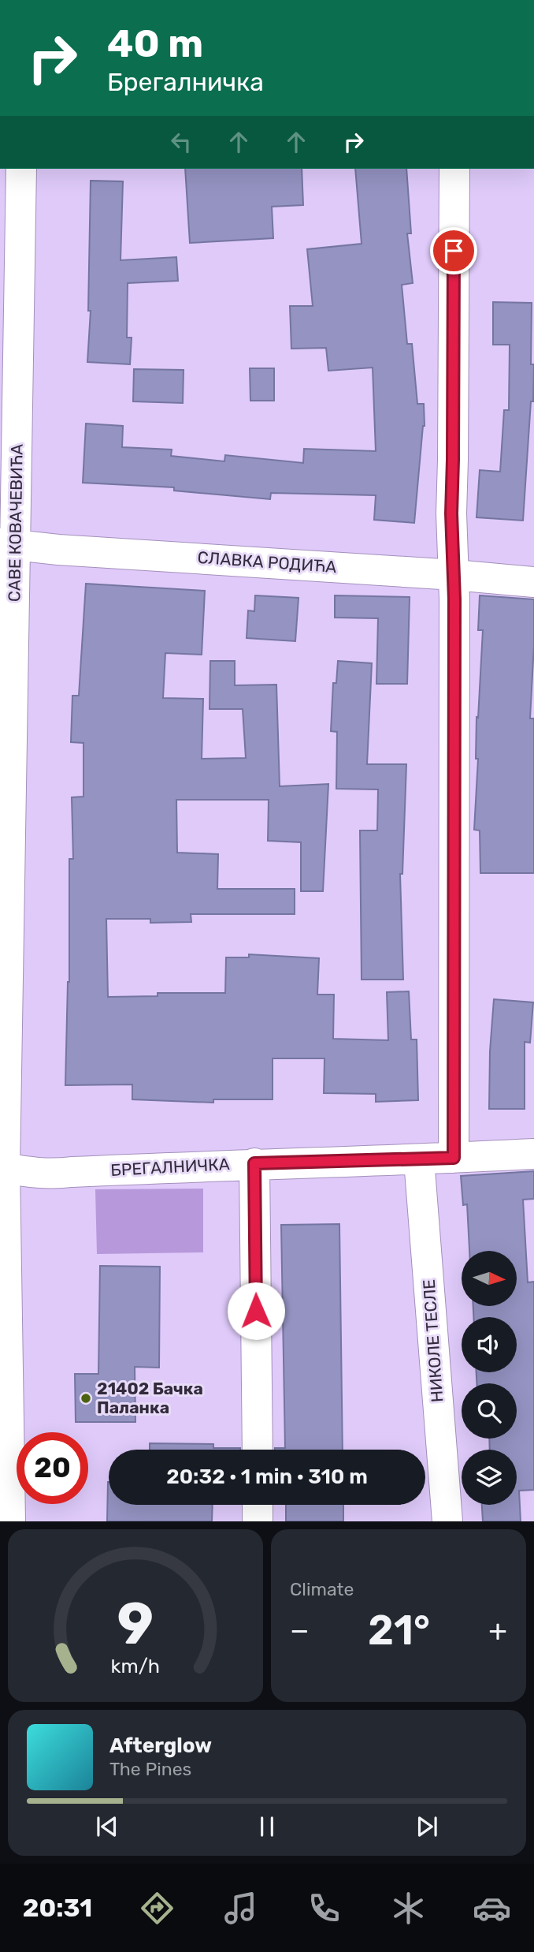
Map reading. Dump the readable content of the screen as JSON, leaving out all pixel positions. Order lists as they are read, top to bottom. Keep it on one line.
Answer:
{"streets":{"street":["САВЕ КОВАЧЕВИЋА","СЛАВКА РОДИЋА","БРЕГАЛНИЧКА","НИКОЛЕ ТЕСЛЕ"]},"crossings":[["САВЕ КОВАЧЕВИЋА","СЛАВКА РОДИЋА"],["САВЕ КОВАЧЕВИЋА","БРЕГАЛНИЧКА"],["БРЕГАЛНИЧКА","НИКОЛЕ ТЕСЛЕ"]],"places":["21402 Бачка Паланка"],"north":"right","page":{"turn":["40 m","Брегалничка"],"limit":"20","trip":"20:32 · 1 min · 310 m","tile":"Climate","heat":["−","21°","+"],"song":["Afterglow","The Pines"],"tabs":"20:31","gauge":["9","km/h"]}}
